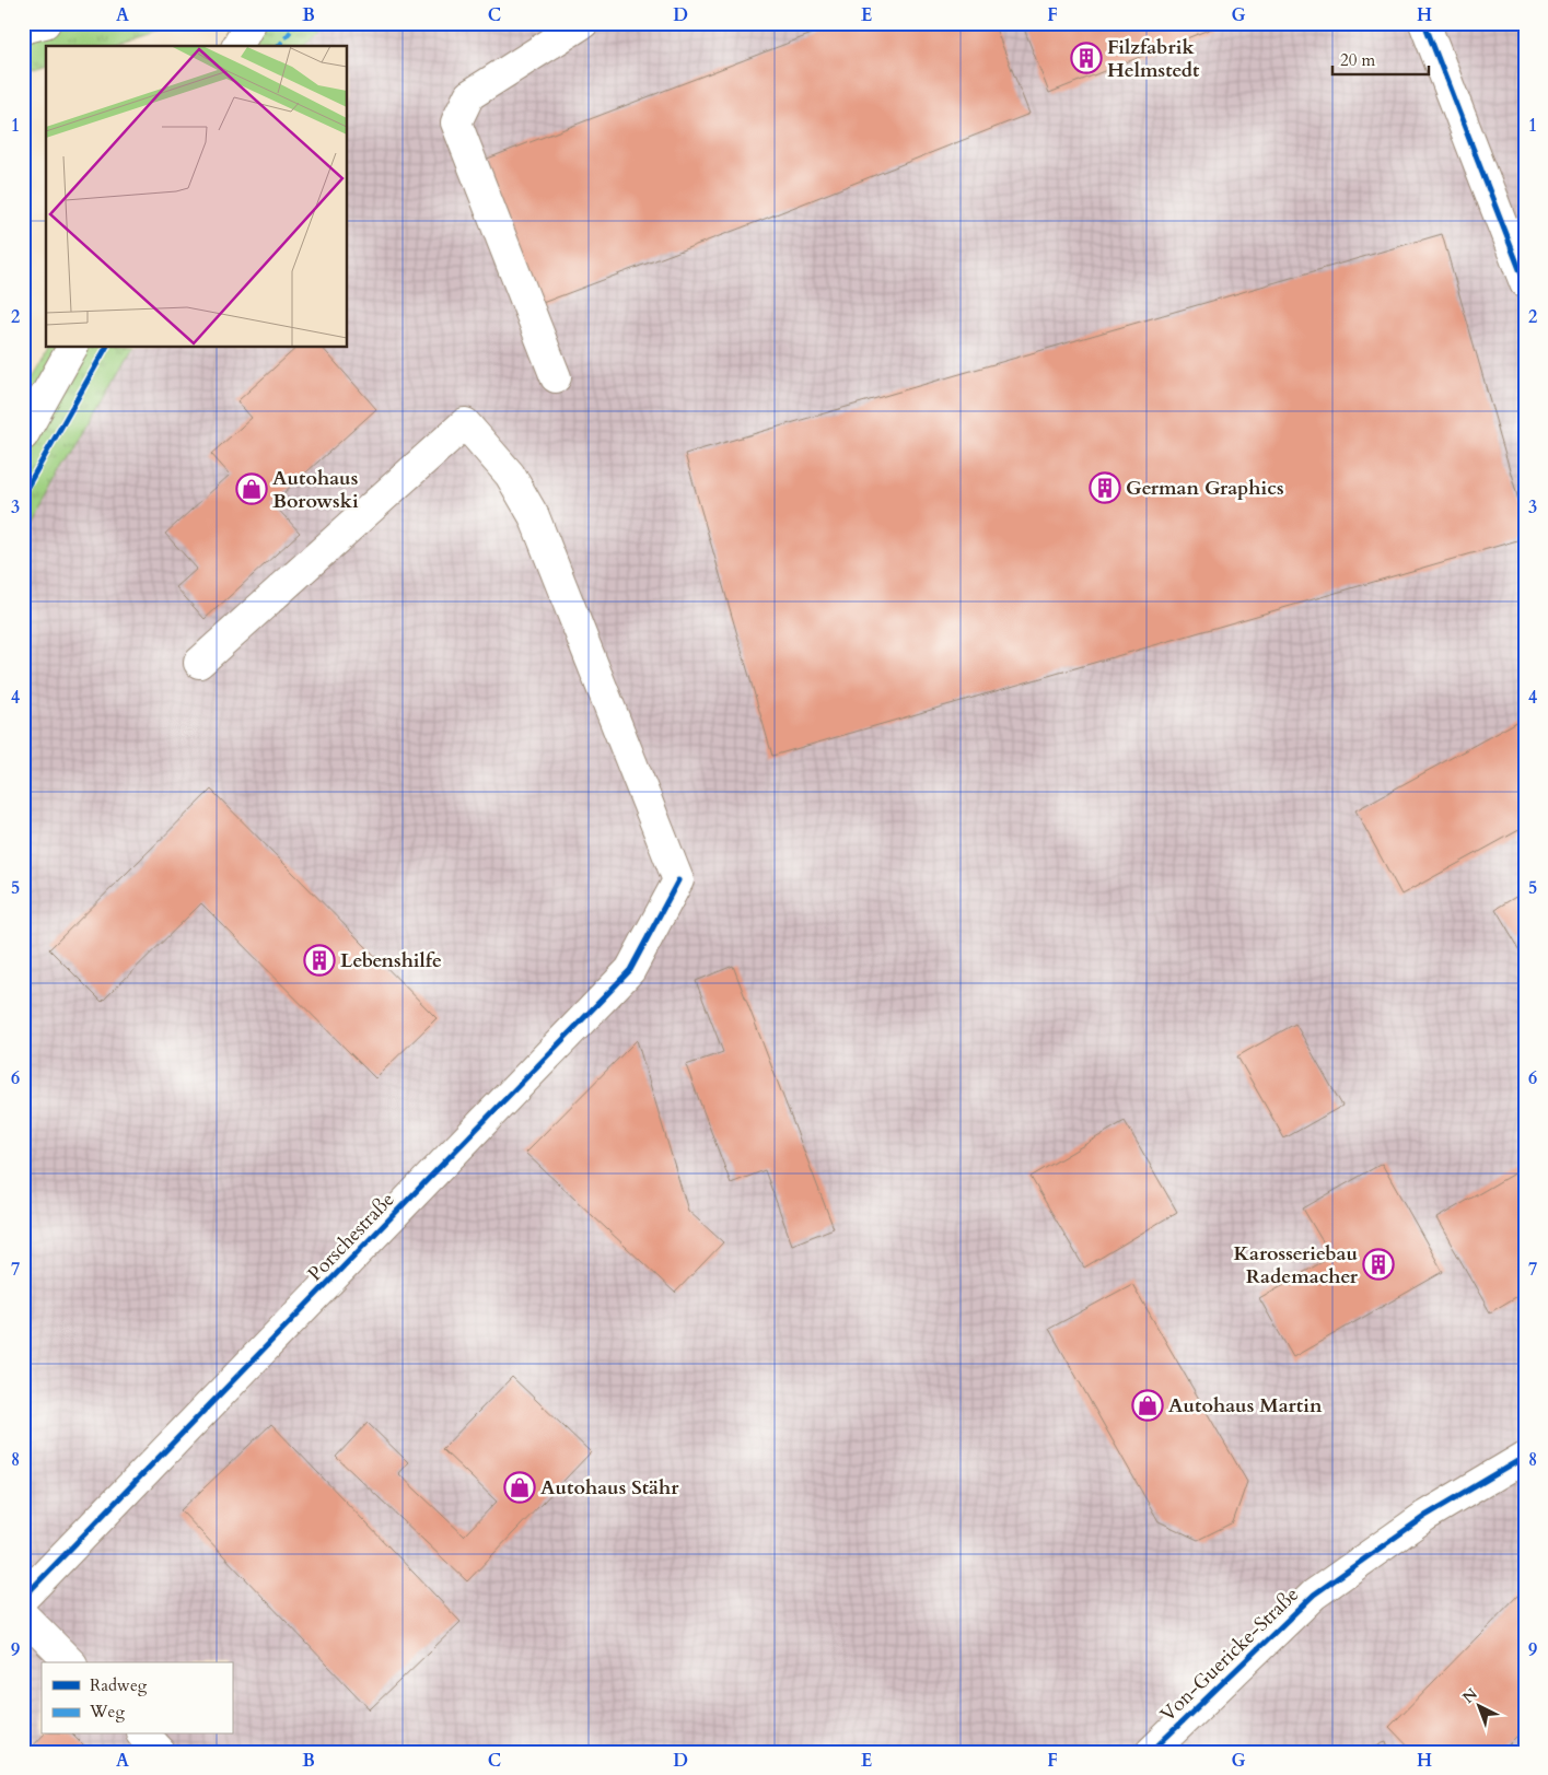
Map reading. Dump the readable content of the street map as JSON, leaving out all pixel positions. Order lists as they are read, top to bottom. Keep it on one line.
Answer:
{"streets":{"street":["Porschestraße","Von-Guericke-Straße"]},"places":{"building":["Filzfabrik Helmstedt","German Graphics","Lebenshilfe","Karosseriebau Rademacher"],"shop":["Autohaus Borowski","Autohaus Martin","Autohaus Stähr"]},"legend":["Radweg","Weg"],"scale_bar":"20 m","north":"top left","grid":{"columns":["A","B","C","D","E","F","G","H"],"rows":["1","2","3","4","5","6","7","8","9"]}}
